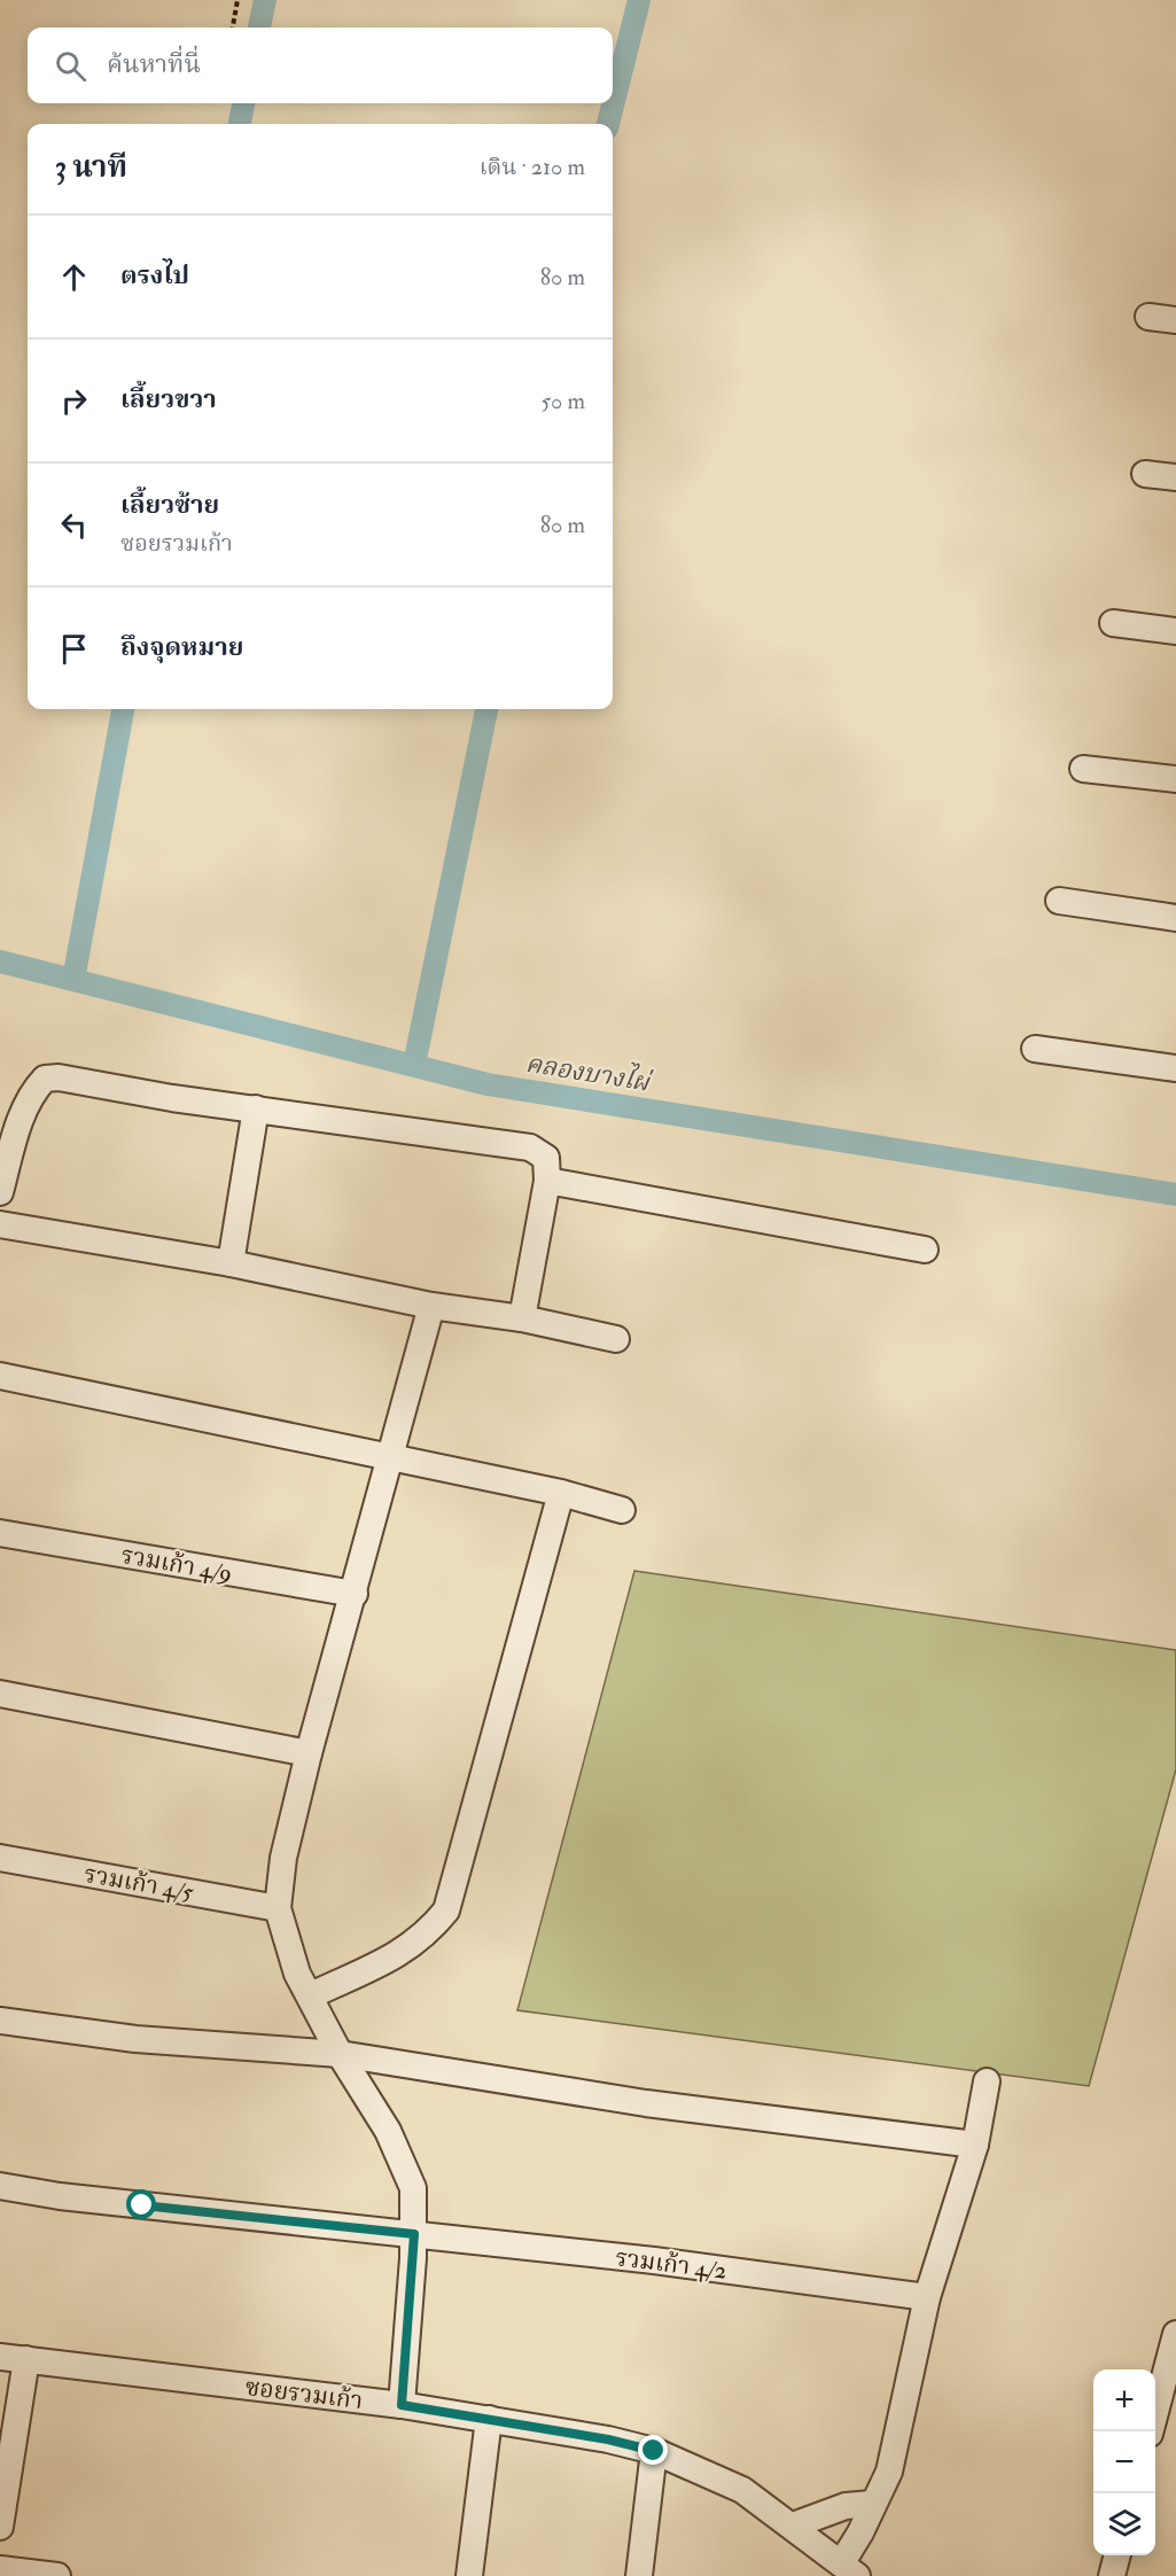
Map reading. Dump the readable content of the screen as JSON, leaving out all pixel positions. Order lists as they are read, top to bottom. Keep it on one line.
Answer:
{"streets":{"street":["รวมเก้า 4/9","รวมเก้า 4/5","รวมเก้า 4/2","ซอยรวมเก้า"]},"water":["คลองบางไผ่"],"page":{"search":"ค้นหาที่นี่","heading":["3 นาที","เดิน · 210 m"],"list":[["ตรงไป","80 m"],["เลี้ยวขวา","50 m"],["เลี้ยวซ้าย","ซอยรวมเก้า","80 m"],"ถึงจุดหมาย"],"map_buttons":["+","−"]}}
